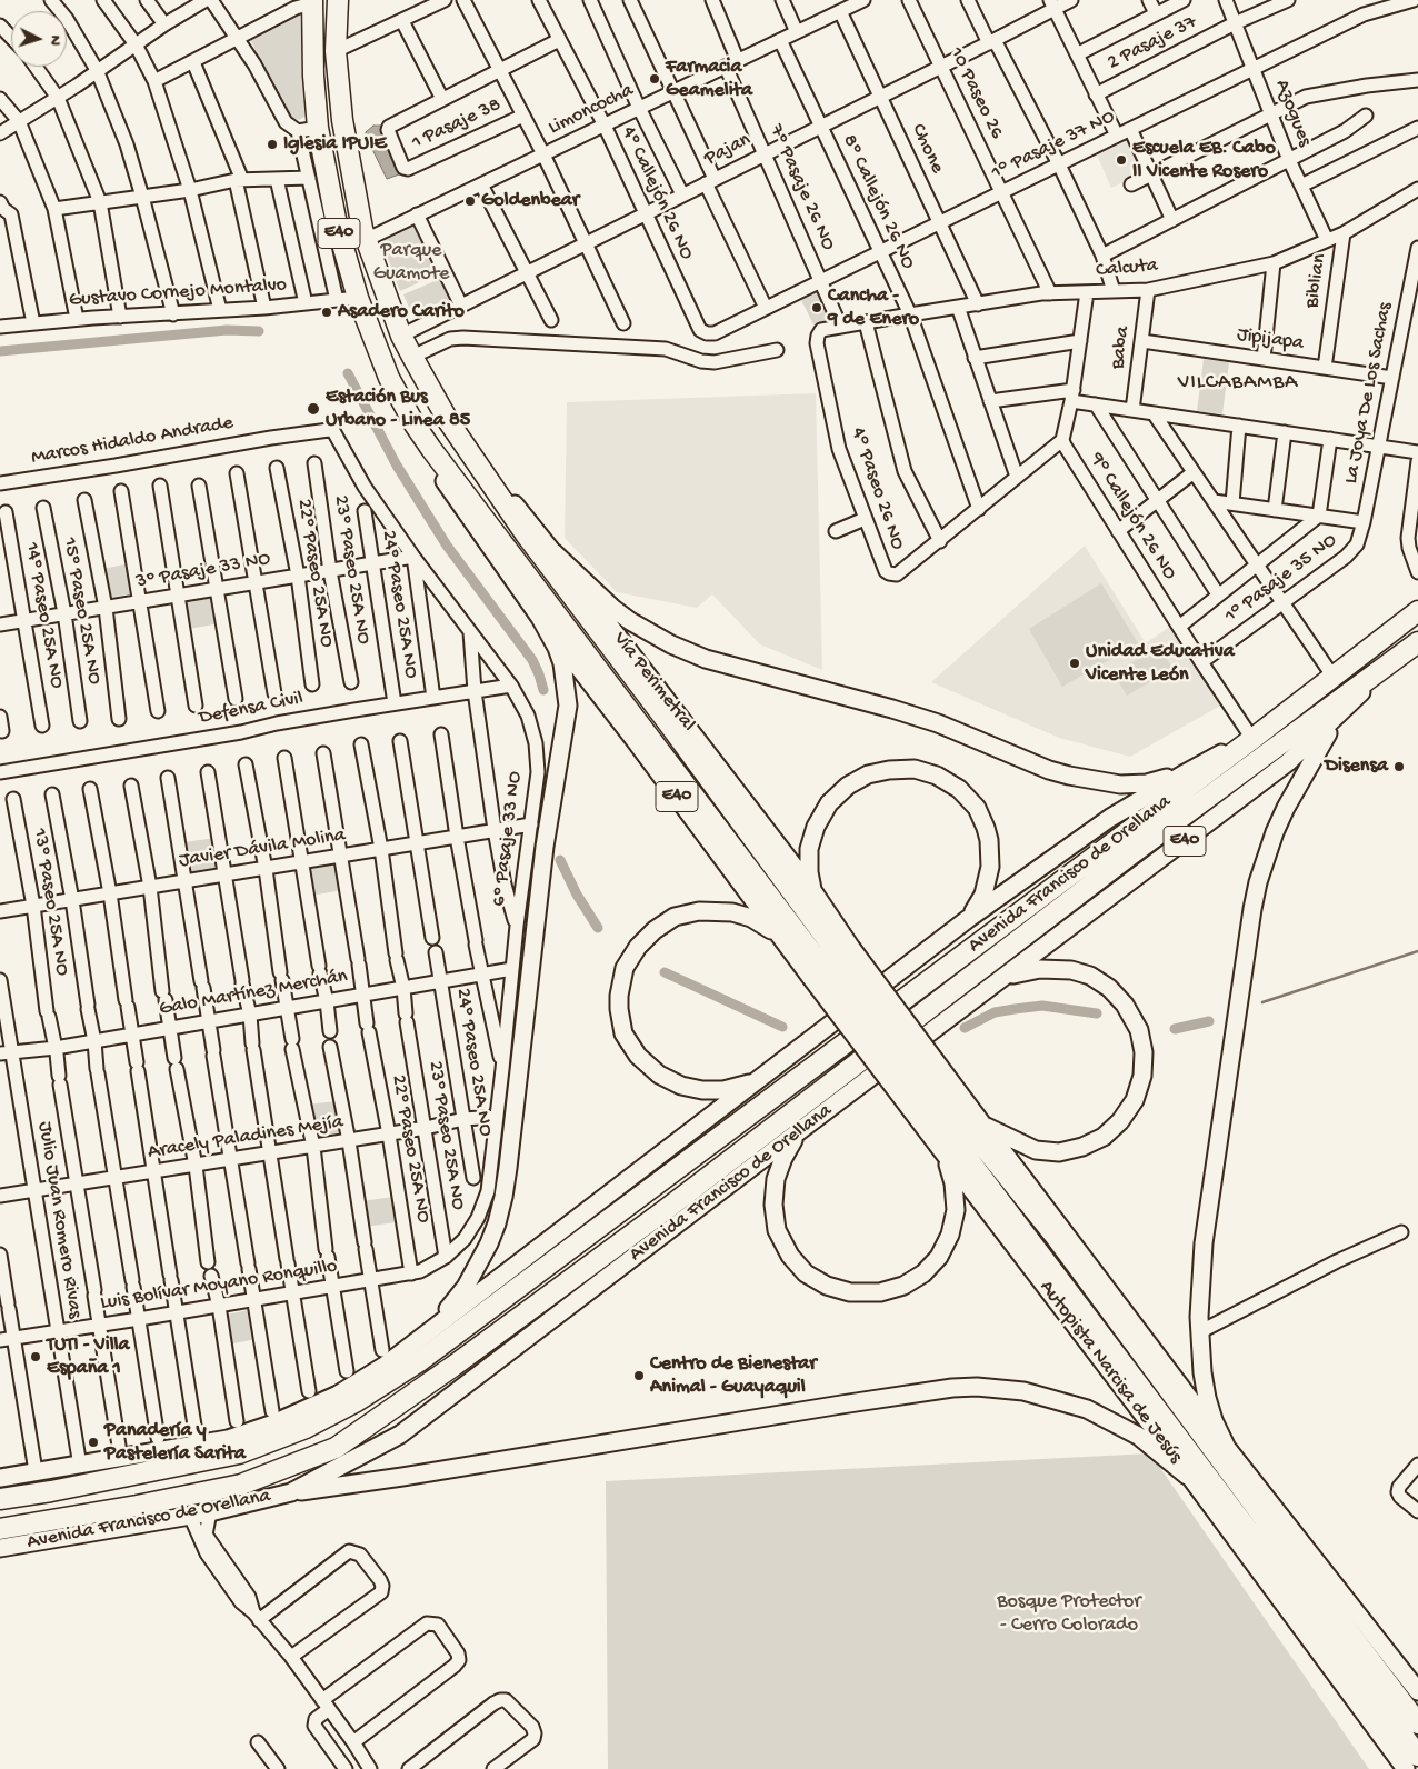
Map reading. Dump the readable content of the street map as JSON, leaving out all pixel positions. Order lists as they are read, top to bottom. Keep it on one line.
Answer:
{"streets":{"highway":["E40","Vía Perimetral","Avenida Francisco de Orellana","Autopista Narcisa de Jesús"],"street":["2 Pasaje 37","10 Paseo 26","Limoncocha","Azogues","1 Pasaje 38","1° Pasaje 37 NO","Chone","Pajan","7º Pasaje 26 NO","4º Callejón 26 NO","8º Callejón 26 NO","Calcuta","Biblian","Gustavo Cornejo Montalvo","Jipijapa","Baba","La Joya De Los Sachas","Marcos Hidaldo Andrade","4° Paseo 26 NO","9° Callejón 26 NO","23º Paseo 25A NO","3º Pasaje 33 NO","22º Paseo 25A NO","1° Pasaje 35 NO","24º Paseo 25A NO","15º Paseo 25A NO","14º Paseo 25A NO","Defensa Civil","6º Pasaje 33 NO","Javier Dávila Molina","13º Paseo 25A NO","Galo Martínez Merchán","Aracely Paladines Mejía","Julio Juan Romero Rivas","Luis Bolívar Moyano Ronquillo"]},"crossings":[["2 Pasaje 37","Azogues"],["10 Paseo 26","1° Pasaje 37 NO"],["10 Paseo 26","Pajan"],["10 Paseo 26","Calcuta"],["Limoncocha","Chone"],["Limoncocha","7º Pasaje 26 NO"],["Limoncocha","4º Callejón 26 NO"],["Limoncocha","8º Callejón 26 NO"],["Limoncocha","Vía Perimetral"],["Azogues","1° Pasaje 37 NO"],["Azogues","Calcuta"],["1° Pasaje 37 NO","Chone"],["1° Pasaje 37 NO","7º Pasaje 26 NO"],["1° Pasaje 37 NO","4º Callejón 26 NO"],["1° Pasaje 37 NO","8º Callejón 26 NO"],["Chone","Pajan"],["Chone","Calcuta"],["Pajan","7º Pasaje 26 NO"],["Pajan","4º Callejón 26 NO"],["Pajan","8º Callejón 26 NO"],["Pajan","Vía Perimetral"],["7º Pasaje 26 NO","Calcuta"],["8º Callejón 26 NO","Calcuta"],["8º Callejón 26 NO","4° Paseo 26 NO"],["Calcuta","Biblian"],["Calcuta","Baba"],["Calcuta","4° Paseo 26 NO"],["Biblian","Jipijapa"],["Gustavo Cornejo Montalvo","Vía Perimetral"],["Jipijapa","Baba"],["Jipijapa","La Joya De Los Sachas"],["La Joya De Los Sachas","1° Pasaje 35 NO"],["Marcos Hidaldo Andrade","6º Pasaje 33 NO"],["4° Paseo 26 NO","9° Callejón 26 NO"],["9° Callejón 26 NO","1° Pasaje 35 NO"],["9° Callejón 26 NO","Avenida Francisco de Orellana"],["23º Paseo 25A NO","3º Pasaje 33 NO"],["23º Paseo 25A NO","6º Pasaje 33 NO"],["23º Paseo 25A NO","Javier Dávila Molina"],["23º Paseo 25A NO","Galo Martínez Merchán"],["23º Paseo 25A NO","Aracely Paladines Mejía"],["3º Pasaje 33 NO","22º Paseo 25A NO"],["3º Pasaje 33 NO","24º Paseo 25A NO"],["3º Pasaje 33 NO","15º Paseo 25A NO"],["3º Pasaje 33 NO","14º Paseo 25A NO"],["3º Pasaje 33 NO","6º Pasaje 33 NO"],["22º Paseo 25A NO","6º Pasaje 33 NO"],["22º Paseo 25A NO","Javier Dávila Molina"],["22º Paseo 25A NO","Galo Martínez Merchán"],["22º Paseo 25A NO","Aracely Paladines Mejía"],["22º Paseo 25A NO","Luis Bolívar Moyano Ronquillo"],["24º Paseo 25A NO","Defensa Civil"],["24º Paseo 25A NO","Galo Martínez Merchán"],["24º Paseo 25A NO","Aracely Paladines Mejía"],["Vía Perimetral","Autopista Narcisa de Jesús"],["Defensa Civil","6º Pasaje 33 NO"],["6º Pasaje 33 NO","Javier Dávila Molina"],["6º Pasaje 33 NO","Galo Martínez Merchán"],["6º Pasaje 33 NO","Aracely Paladines Mejía"],["6º Pasaje 33 NO","Luis Bolívar Moyano Ronquillo"],["Javier Dávila Molina","13º Paseo 25A NO"],["Avenida Francisco de Orellana","Julio Juan Romero Rivas"],["13º Paseo 25A NO","Galo Martínez Merchán"],["13º Paseo 25A NO","Aracely Paladines Mejía"],["13º Paseo 25A NO","Luis Bolívar Moyano Ronquillo"],["Galo Martínez Merchán","Julio Juan Romero Rivas"],["Aracely Paladines Mejía","Julio Juan Romero Rivas"],["Julio Juan Romero Rivas","Luis Bolívar Moyano Ronquillo"]],"districts":["VILCABAMBA"],"parks":["Parque Guamote","Bosque Protector - Cerro Colorado"],"places":["Farmacia Geamelita","Iglesia IPUIE","Escuela EB. Cabo II Vicente Rosero","Goldenbear","Cancha - 9 de Enero","Asadero Carito","Estación Bus Urbano - Linea 85","Unidad Educativa Vicente León","Disensa","TUTI - Villa España 1","Centro de Bienestar Animal - Guayaquil","Panadería y Pastelería Sarita"],"north":"right"}
